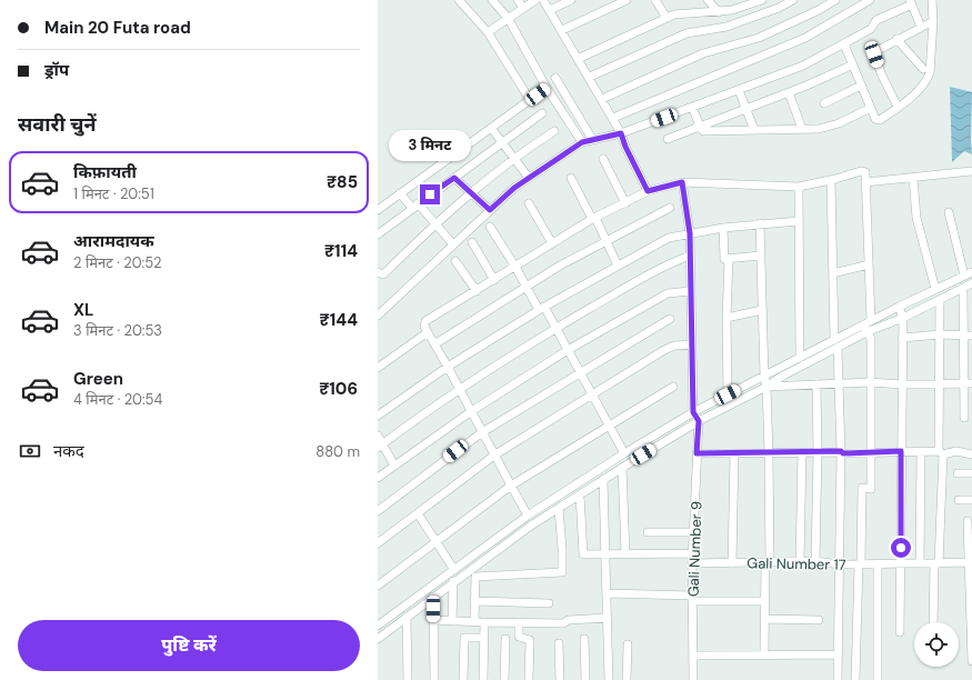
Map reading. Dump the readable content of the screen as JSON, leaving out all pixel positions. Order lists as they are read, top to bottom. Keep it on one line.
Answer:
{"streets":{"street":["Gali Number 9","Gali Number 17"]},"crossings":[["Gali Number 9","Gali Number 17"]],"page":{"banner":["Main 20 Futa road","ड्रॉप"],"heading":"सवारी चुनें","bubble":"3 मिनट","list":[{"name":"किफ़ायती","note":"1 मिनट · 20:51","value":"₹85"},{"name":"आरामदायक","note":"2 मिनट · 20:52","value":"₹114"},{"name":"XL","note":"3 मिनट · 20:53","value":"₹144"},{"name":"Green","note":"4 मिनट · 20:54","value":"₹106"}],"pay":["नकद","880 m"],"buttons":"पुष्टि करें"}}
